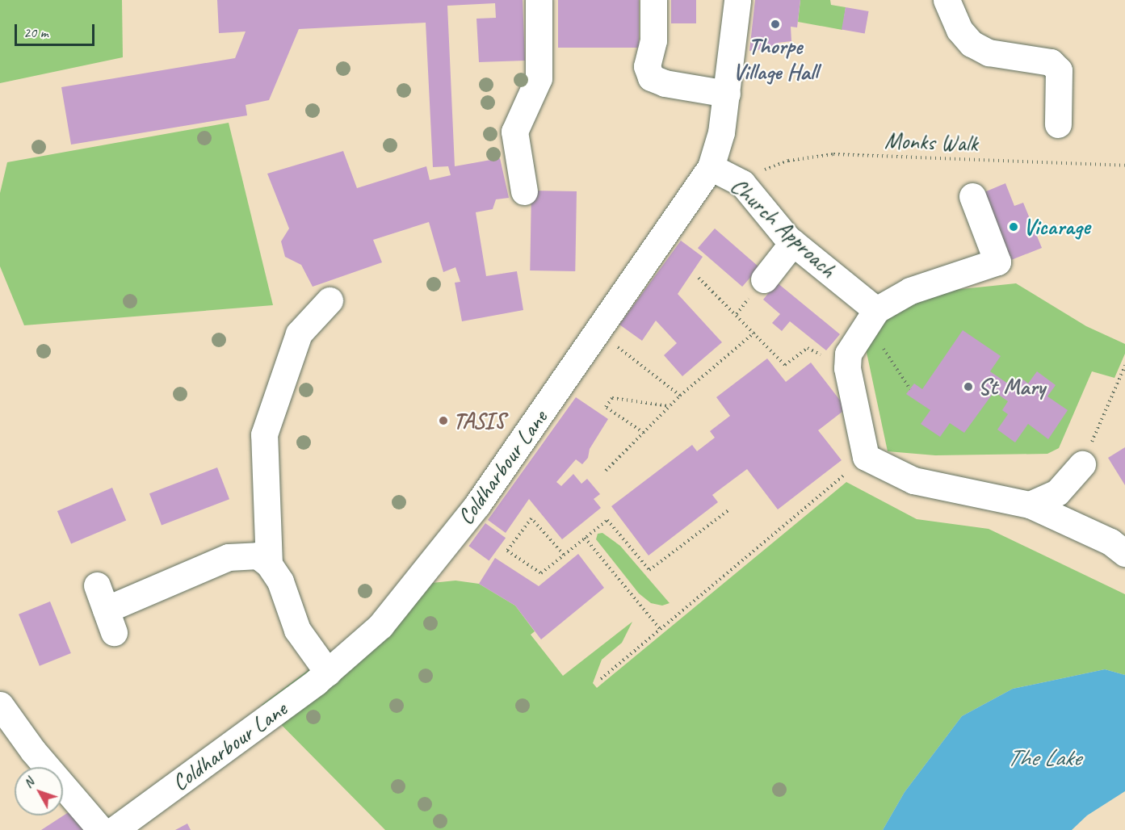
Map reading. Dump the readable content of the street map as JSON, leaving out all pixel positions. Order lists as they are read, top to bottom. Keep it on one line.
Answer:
{"streets":{"street":["Church Approach","Coldharbour Lane"],"path":["Monks Walk"]},"crossings":[["Monks Walk","Church Approach"],["Church Approach","Coldharbour Lane"]],"water":["The Lake"],"places":["Thorpe Village Hall","Vicarage","St Mary","TASIS"],"scale_bar":"20 m","north":"top left"}
